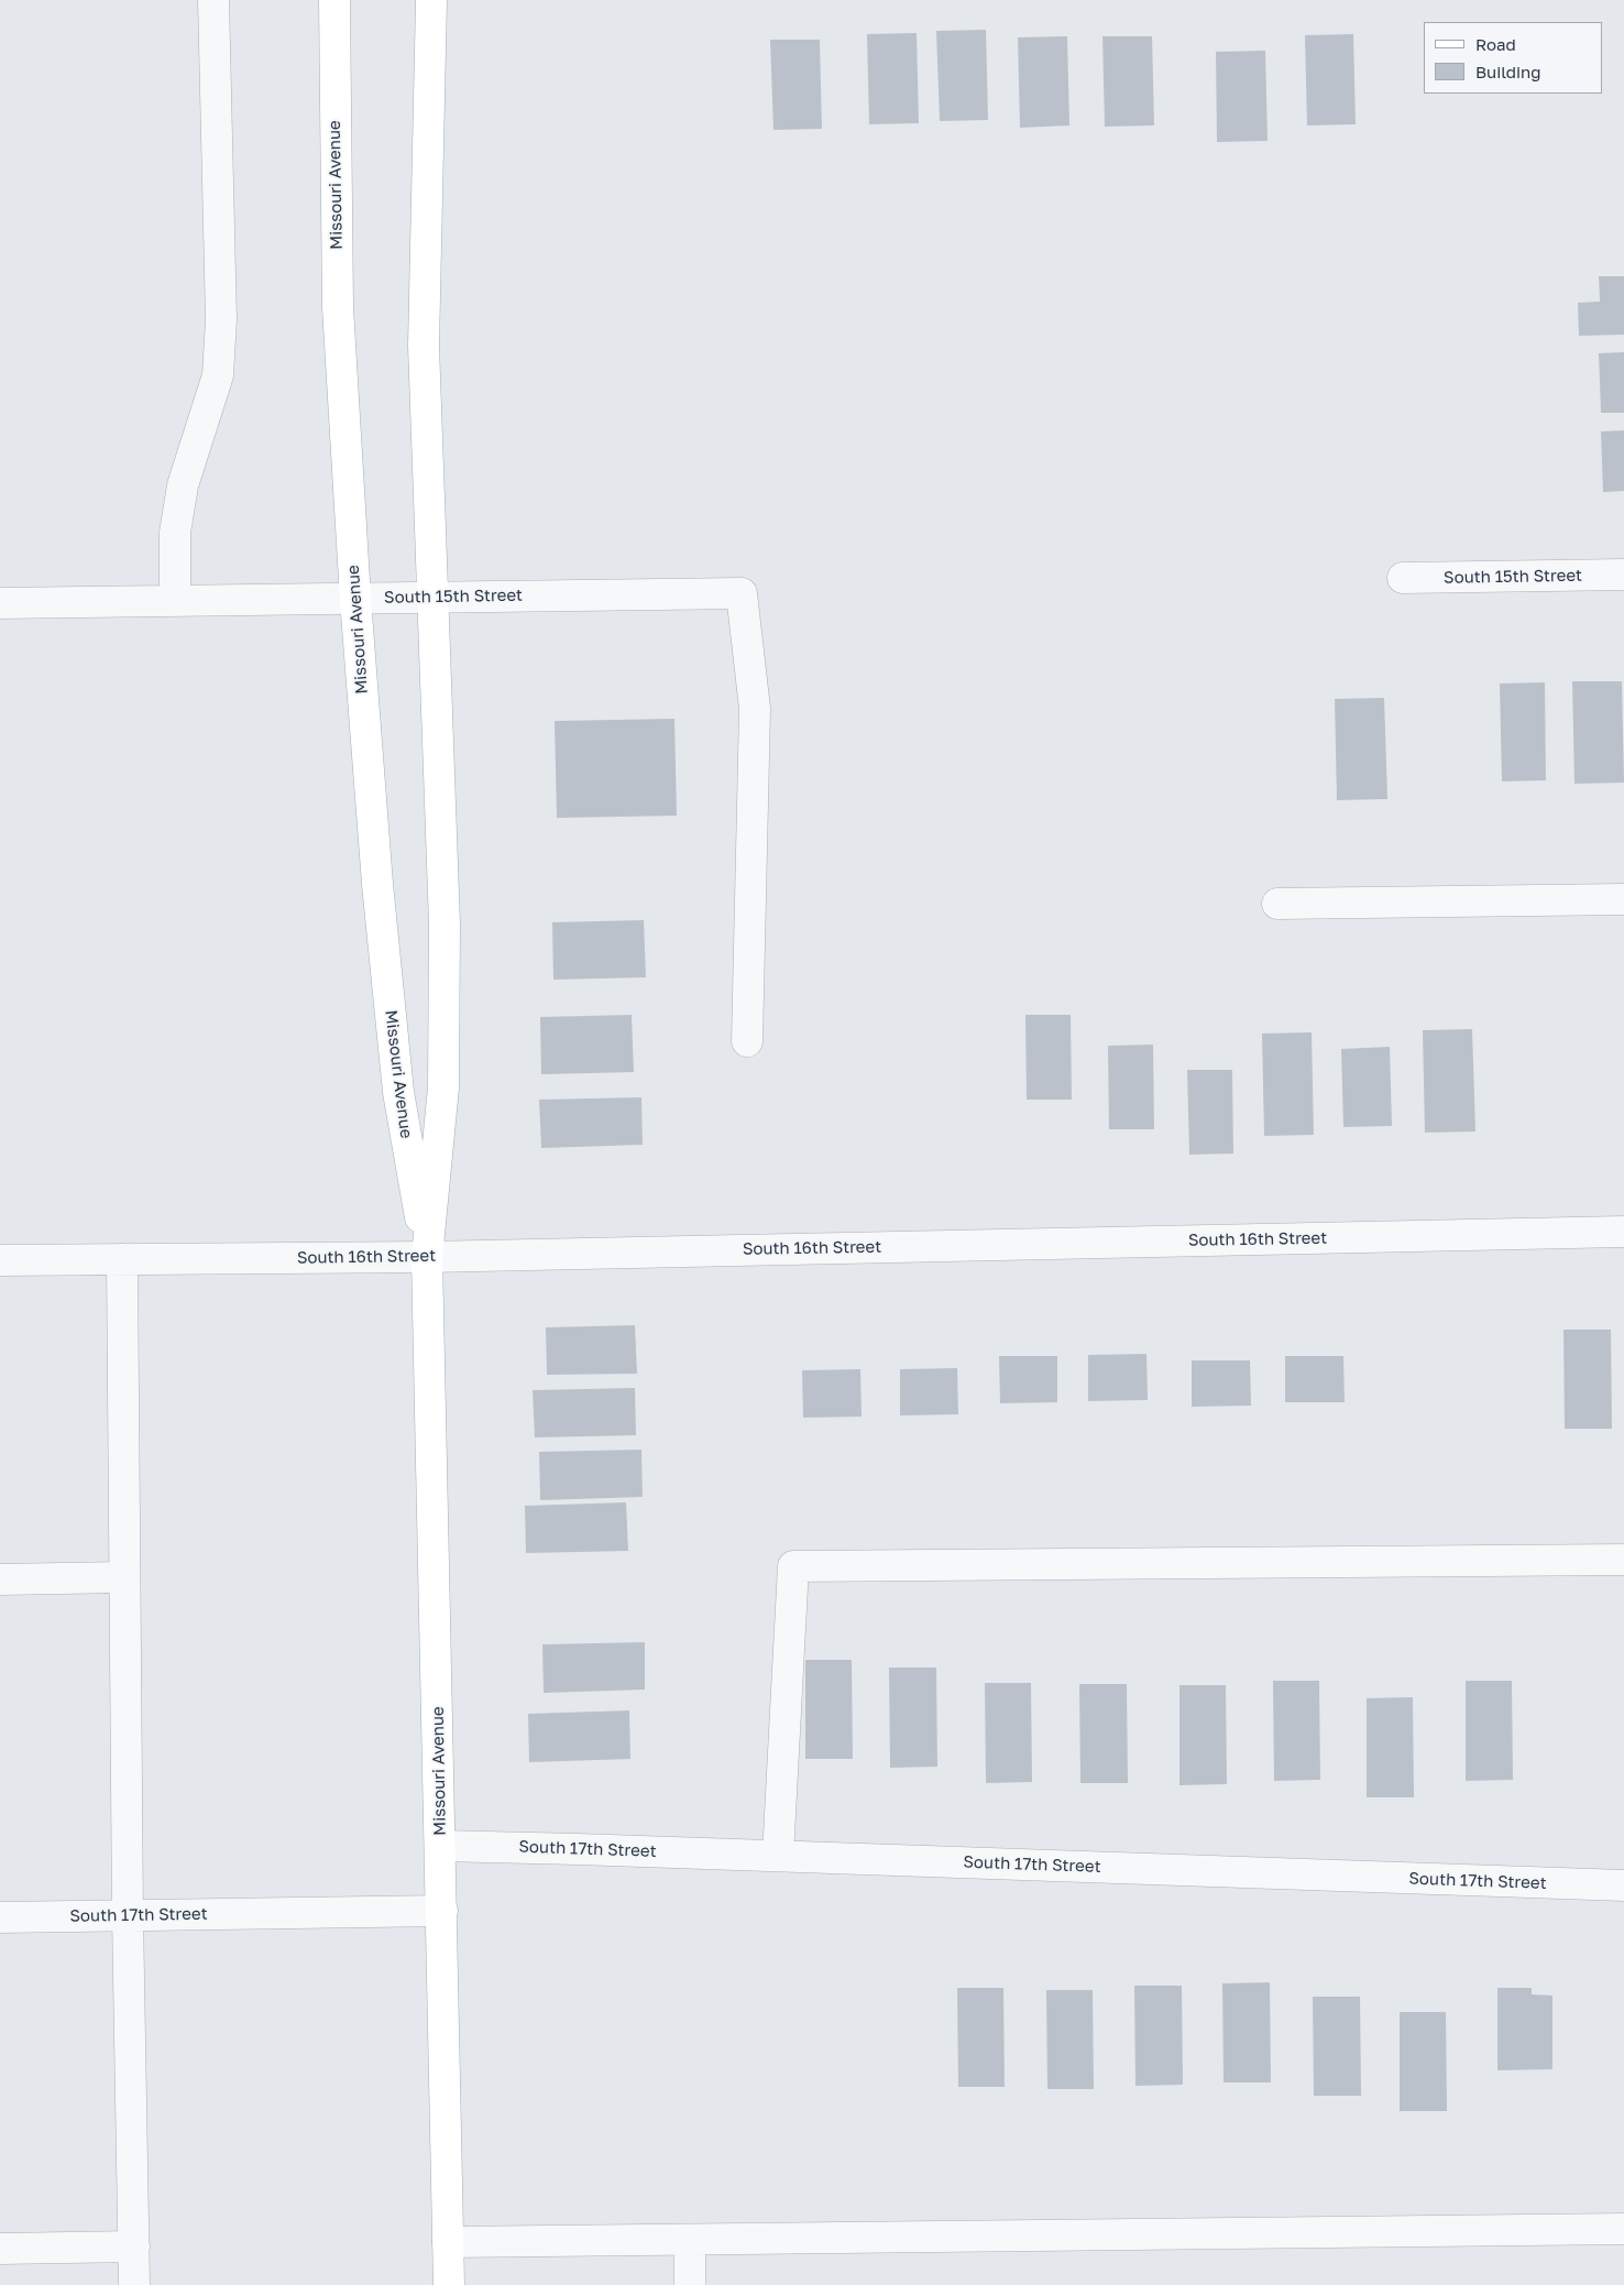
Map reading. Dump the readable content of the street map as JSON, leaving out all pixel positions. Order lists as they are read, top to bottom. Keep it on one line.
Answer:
{"streets":{"main road":["Missouri Avenue"],"street":["South 15th Street","South 16th Street","South 17th Street"]},"crossings":[["Missouri Avenue","South 15th Street"],["Missouri Avenue","South 16th Street"],["Missouri Avenue","South 17th Street"]],"legend":["Road","Building"]}
